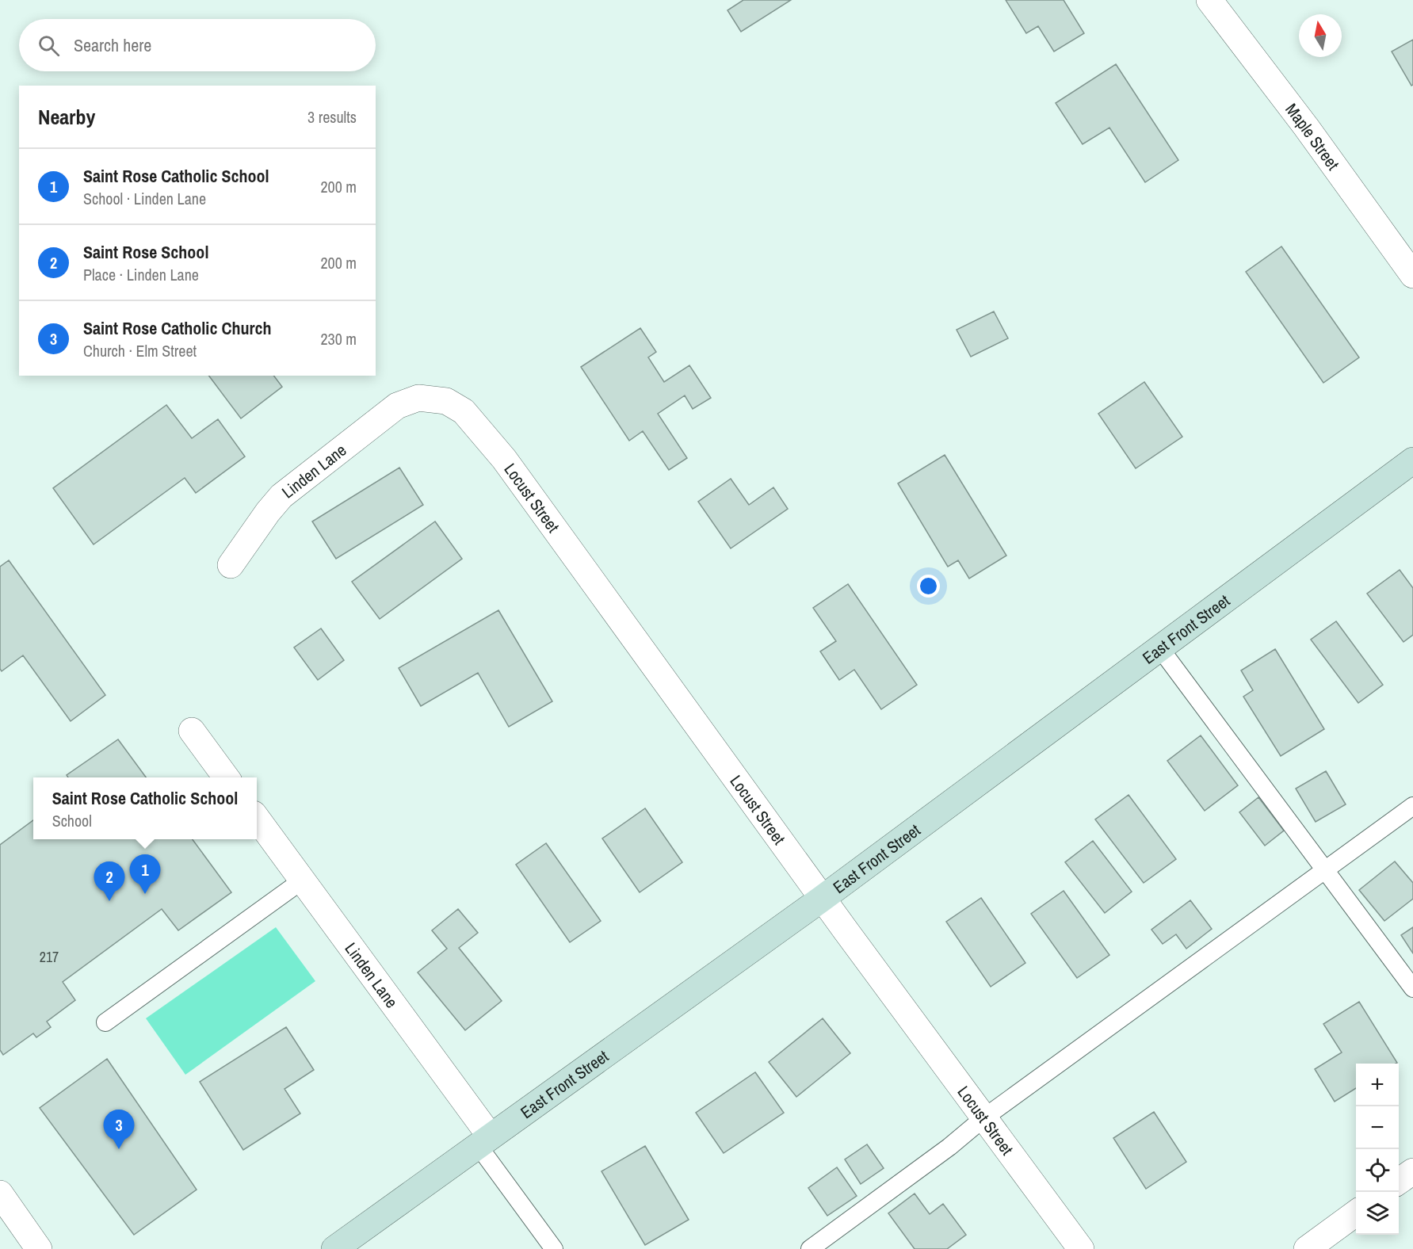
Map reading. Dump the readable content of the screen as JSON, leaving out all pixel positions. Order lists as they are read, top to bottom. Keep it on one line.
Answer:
{"streets":{"main road":["East Front Street"],"street":["Maple Street","Linden Lane","Locust Street"]},"crossings":[["Linden Lane","Locust Street"],["Linden Lane","East Front Street"],["Locust Street","East Front Street"]],"house_numbers":["217"],"north":"top","page":{"search":"Search here","heading":["Nearby","3 results"],"list":[{"mark":"1","name":"Saint Rose Catholic School","note":"School · Linden Lane","value":"200 m"},{"mark":"2","name":"Saint Rose School","note":"Place · Linden Lane","value":"200 m"},{"mark":"3","name":"Saint Rose Catholic Church","note":"Church · Elm Street","value":"230 m"}],"popup":["Saint Rose Catholic School","School"],"pins":["1","2","3"],"map_buttons":["+","−"]}}
